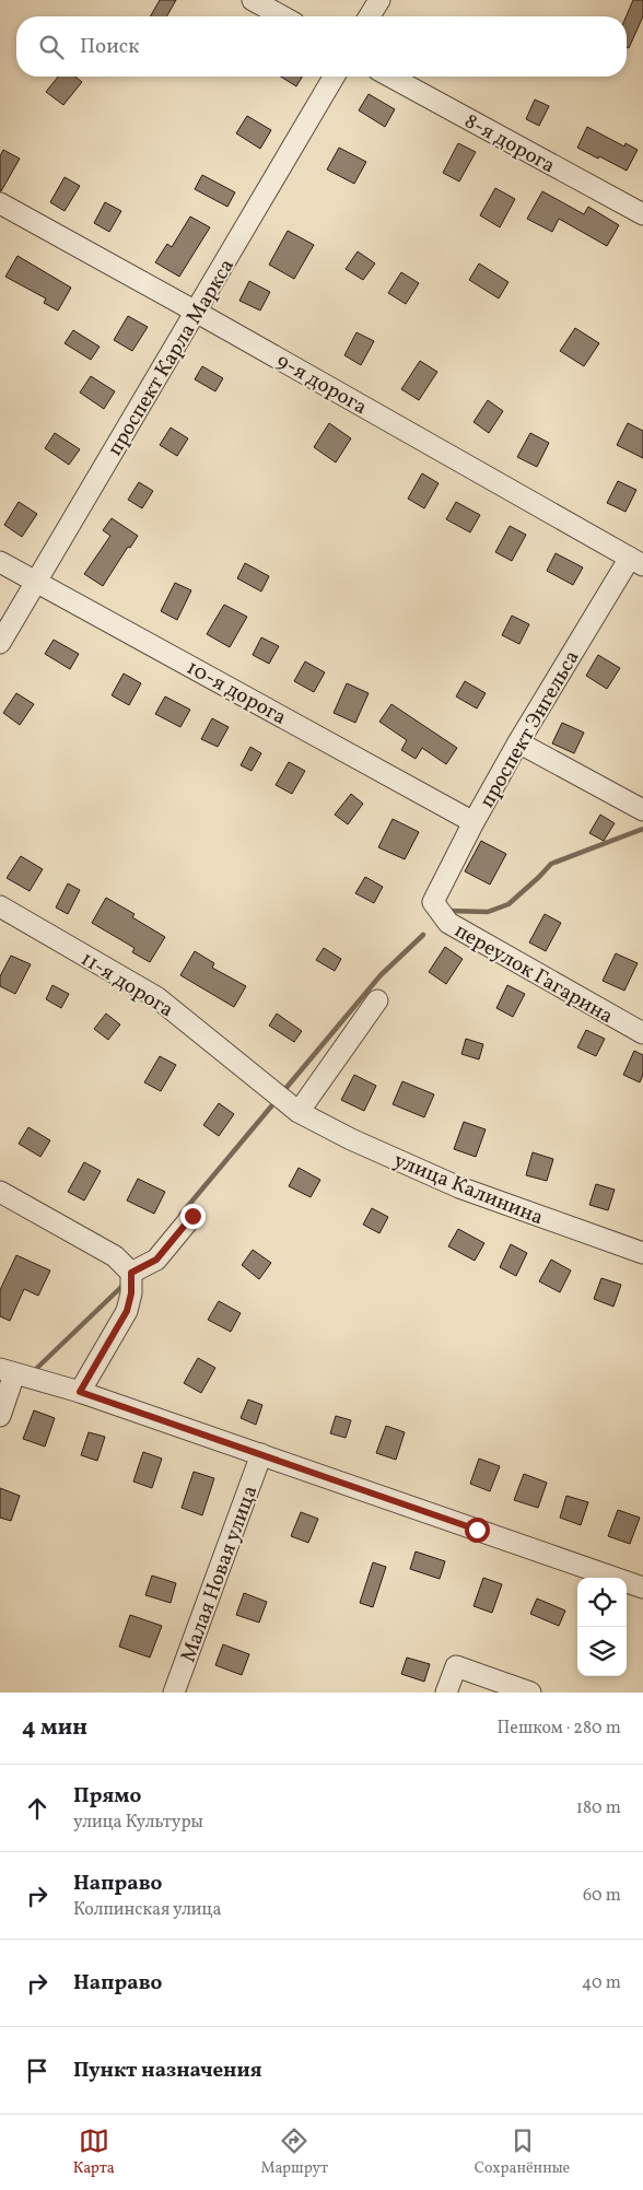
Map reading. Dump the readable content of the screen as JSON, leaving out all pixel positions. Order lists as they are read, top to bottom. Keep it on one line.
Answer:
{"streets":{"street":["8-я дорога","проспект Карла Маркса","9-я дорога","10-я дорога","проспект Энгельса","переулок Гагарина","11-я дорога","улица Калинина","Малая Новая улица"]},"crossings":[["проспект Карла Маркса","9-я дорога"],["проспект Карла Маркса","10-я дорога"],["9-я дорога","проспект Энгельса"],["10-я дорога","проспект Энгельса"],["проспект Энгельса","переулок Гагарина"],["11-я дорога","улица Калинина"]],"page":{"search":"Поиск","heading":["4 мин","Пешком · 280 m"],"list":[["Прямо","улица Культуры","180 m"],["Направо","Колпинская улица","60 m"],["Направо","40 m"],"Пункт назначения"],"nav":["Карта","Маршрут","Сохранённые"]}}
